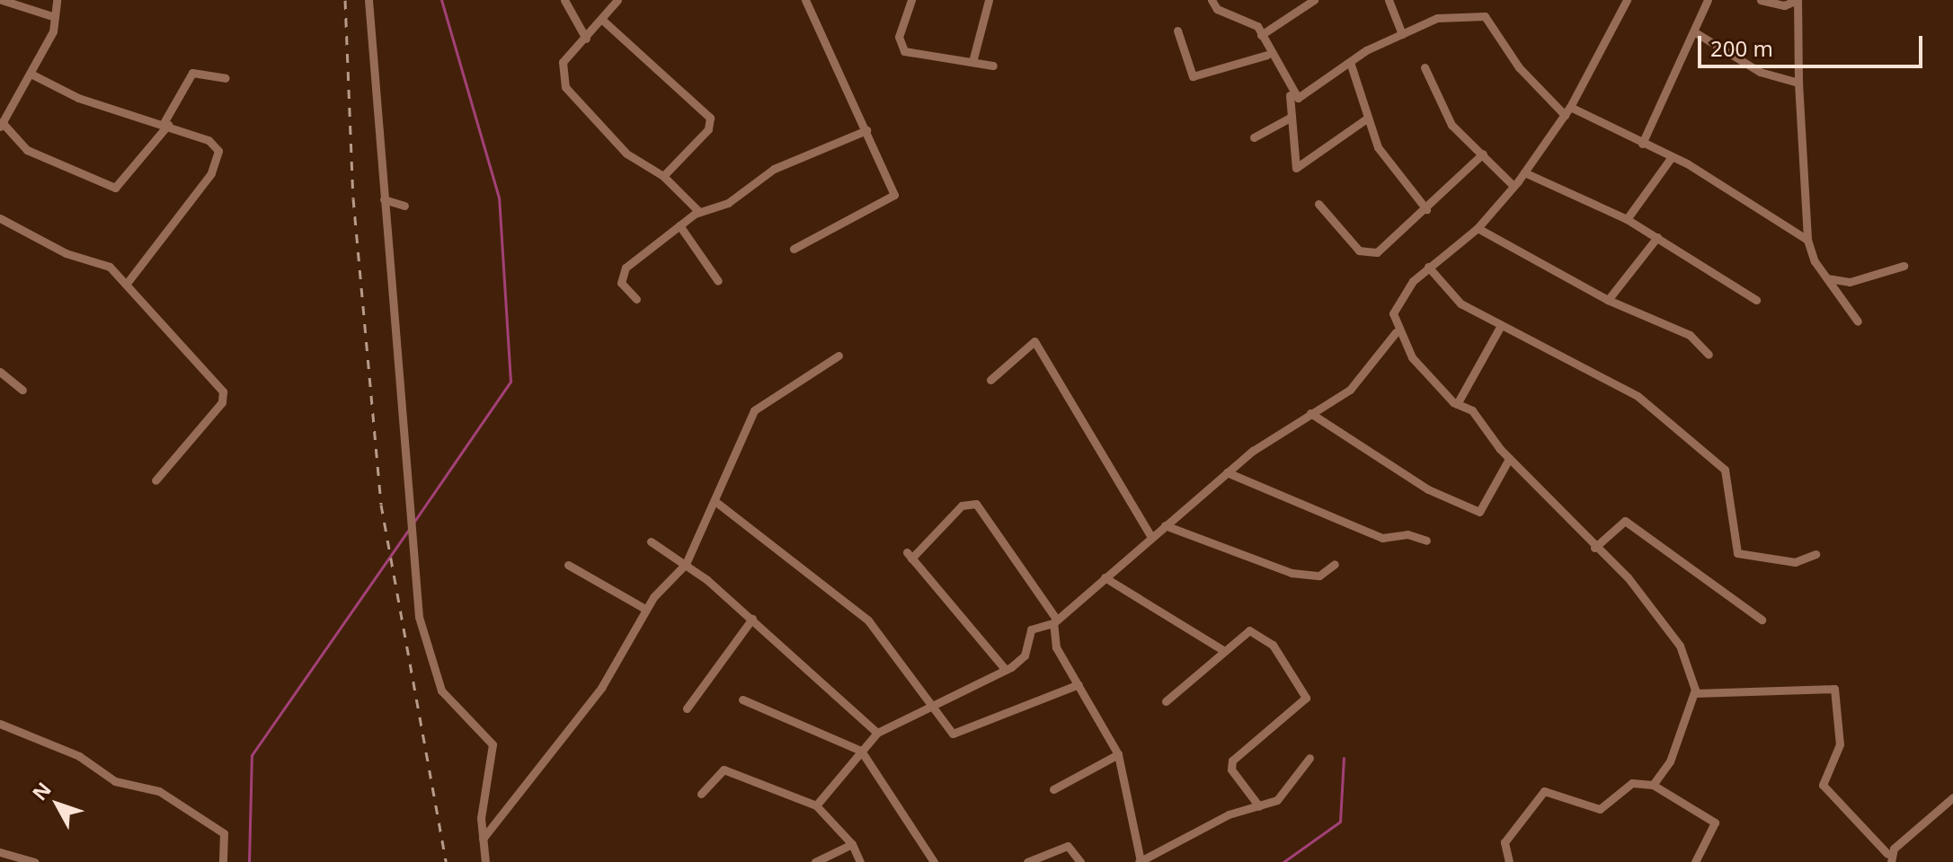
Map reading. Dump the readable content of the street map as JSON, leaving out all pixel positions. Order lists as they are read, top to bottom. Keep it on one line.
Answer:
{"scale_bar":"200 m","north":"top left"}
